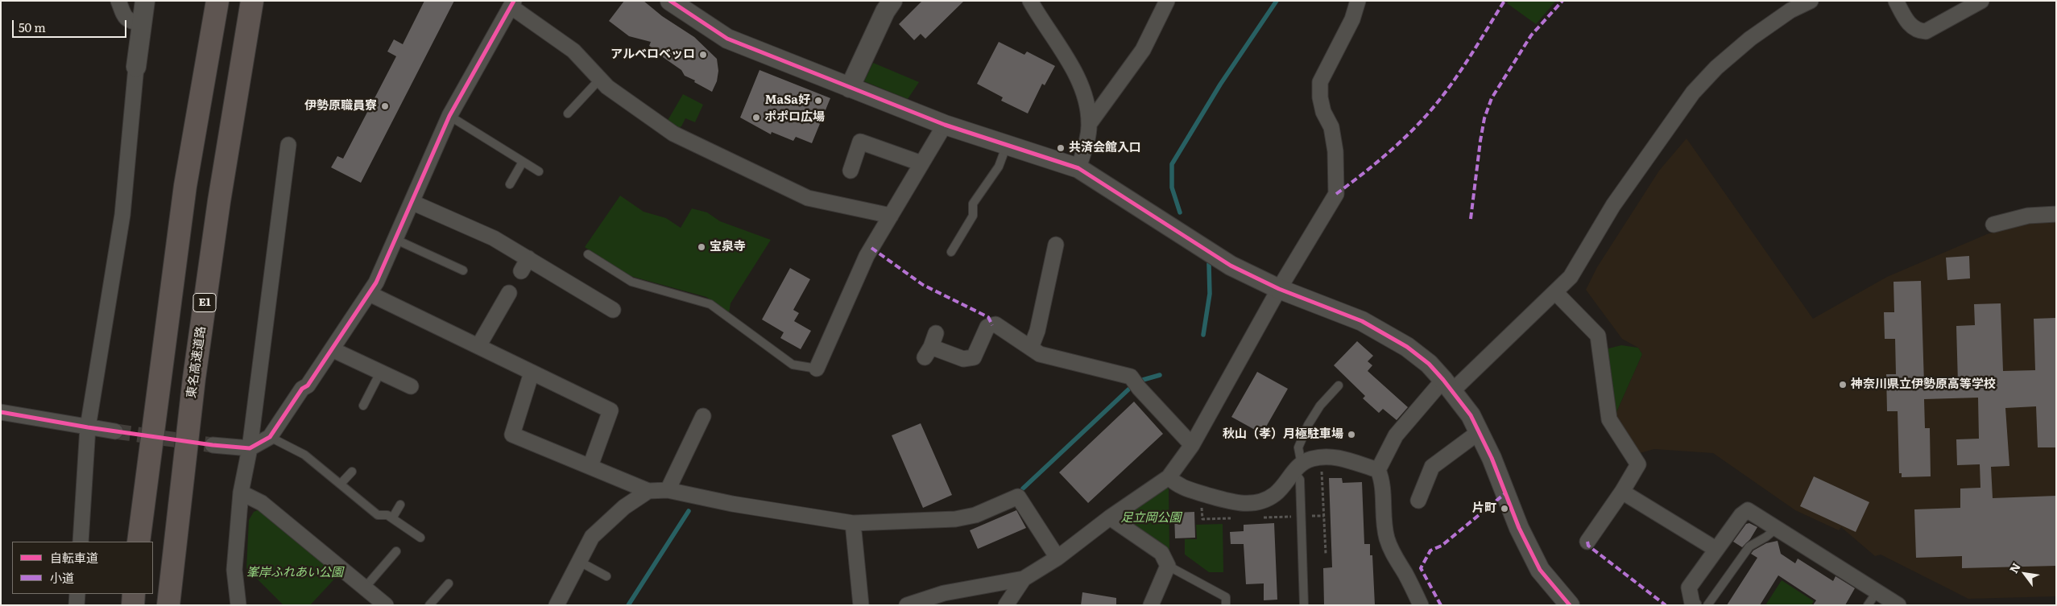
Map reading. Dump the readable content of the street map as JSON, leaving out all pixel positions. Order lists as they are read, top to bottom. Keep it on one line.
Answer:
{"streets":{"highway":["E1","東名高速道路"]},"parks":["足立岡公園","峯岸ふれあい公園"],"places":["アルベロベッロ","MaSa好","伊勢原職員寮","ポポロ広場","共済会館入口","宝泉寺","神奈川県立伊勢原高等学校","秋山（孝）月極駐車場","片町"],"legend":["自転車道","小道"],"scale_bar":"50 m","north":"top left"}
